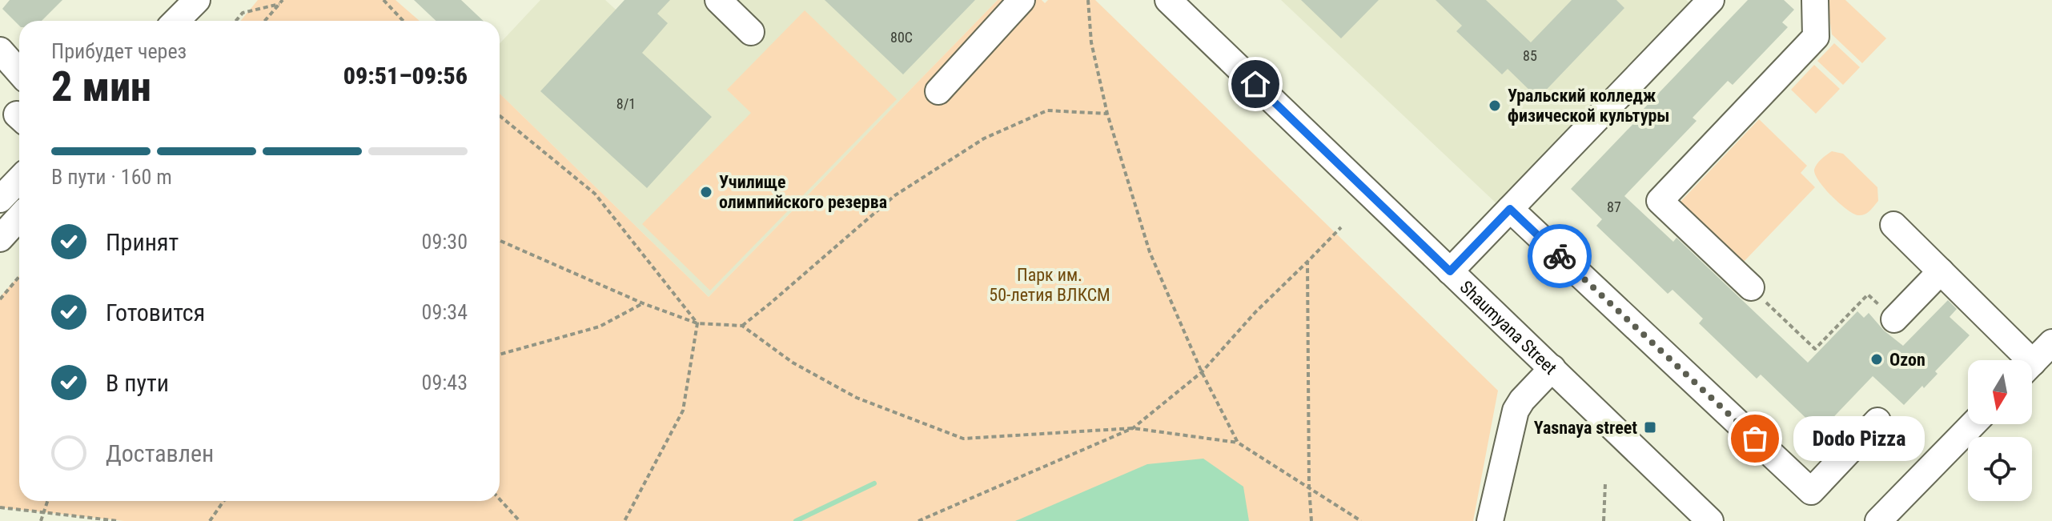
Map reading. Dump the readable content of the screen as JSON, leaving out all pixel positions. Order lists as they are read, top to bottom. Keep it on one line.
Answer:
{"streets":{"street":["Shaumyana Street"]},"parks":["Парк им. 50-летия ВЛКСМ"],"places":{"other":["Уральский колледж физической культуры","Училище олимпийского резерва","Ozon","Dodo Pizza"],"transit":["Yasnaya street"]},"house_numbers":["80С","85","8/1","87"],"north":"bottom","page":{"heading":["2 мин","Прибудет через","09:51–09:56"],"bar":"В пути · 160 m","list":[["Принят","09:30"],["Готовится","09:34"],["В пути","09:43"],"Доставлен"],"bubble":"Dodo Pizza"}}
